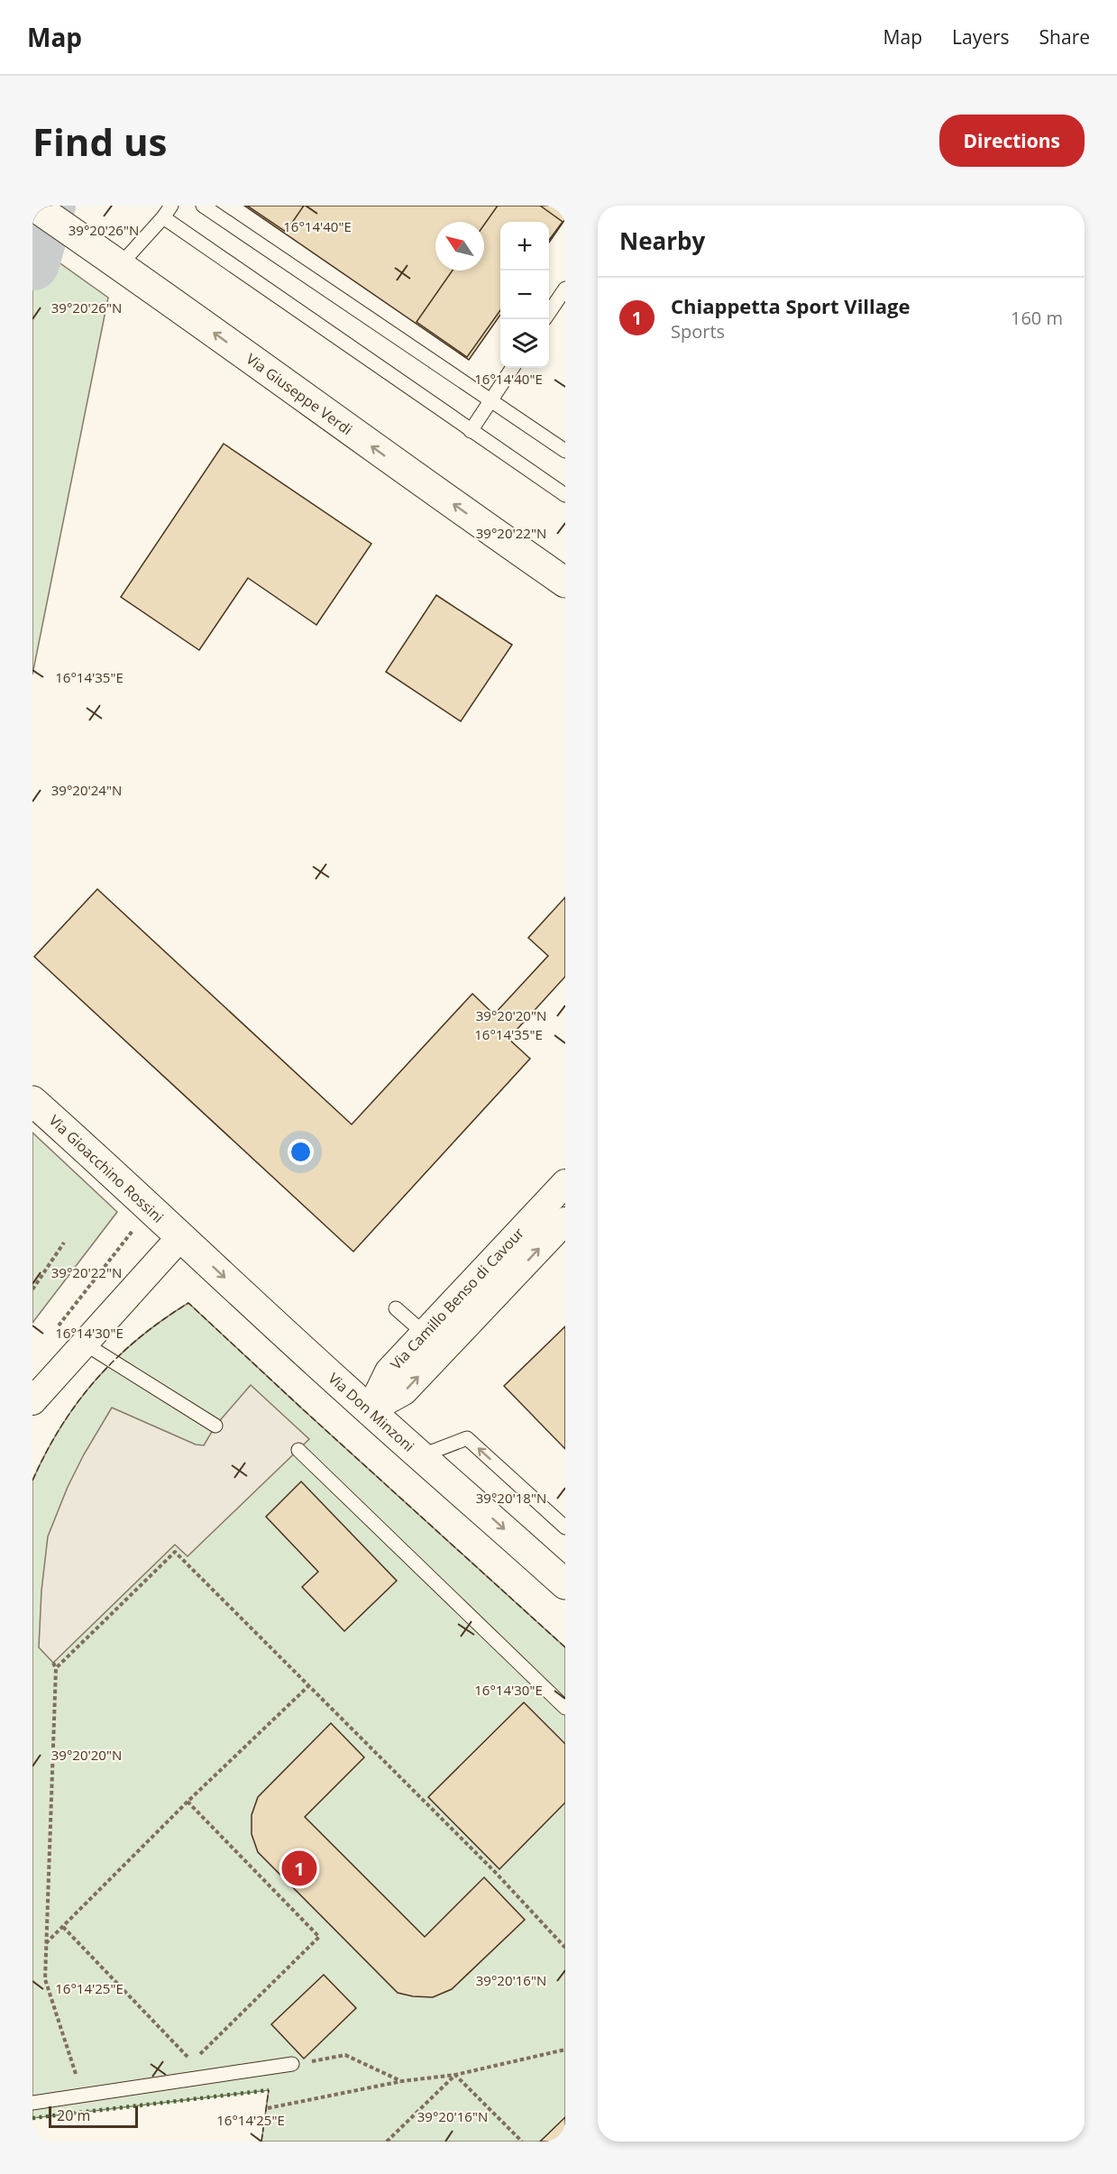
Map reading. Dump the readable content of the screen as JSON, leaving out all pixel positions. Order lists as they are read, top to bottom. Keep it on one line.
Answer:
{"streets":{"main road":["Via Giuseppe Verdi","Via Gioacchino Rossini","Via Don Minzoni"],"street":["Via Camillo Benso di Cavour"]},"crossings":[["Via Gioacchino Rossini","Via Don Minzoni"],["Via Camillo Benso di Cavour","Via Don Minzoni"]],"one_way":["Via Giuseppe Verdi","Via Don Minzoni"],"scale_bar":"20 m","north":"top left","page":{"header":"Map","nav":["Map","Layers","Share"],"buttons":"Directions","title":"Find us","heading":"Nearby","map_buttons":["+","−"],"list":[{"mark":"1","name":"Chiappetta Sport Village","note":"Sports","value":"160 m"}],"pins":"1","scale":"20 m"},"coordinates":["16°14'40\"E","39°20'26\"N","39°20'22\"N","16°14'35\"E","39°20'24\"N","39°20'20\"N","16°14'30\"E","39°20'18\"N","39°20'16\"N","16°14'25\"E"]}
